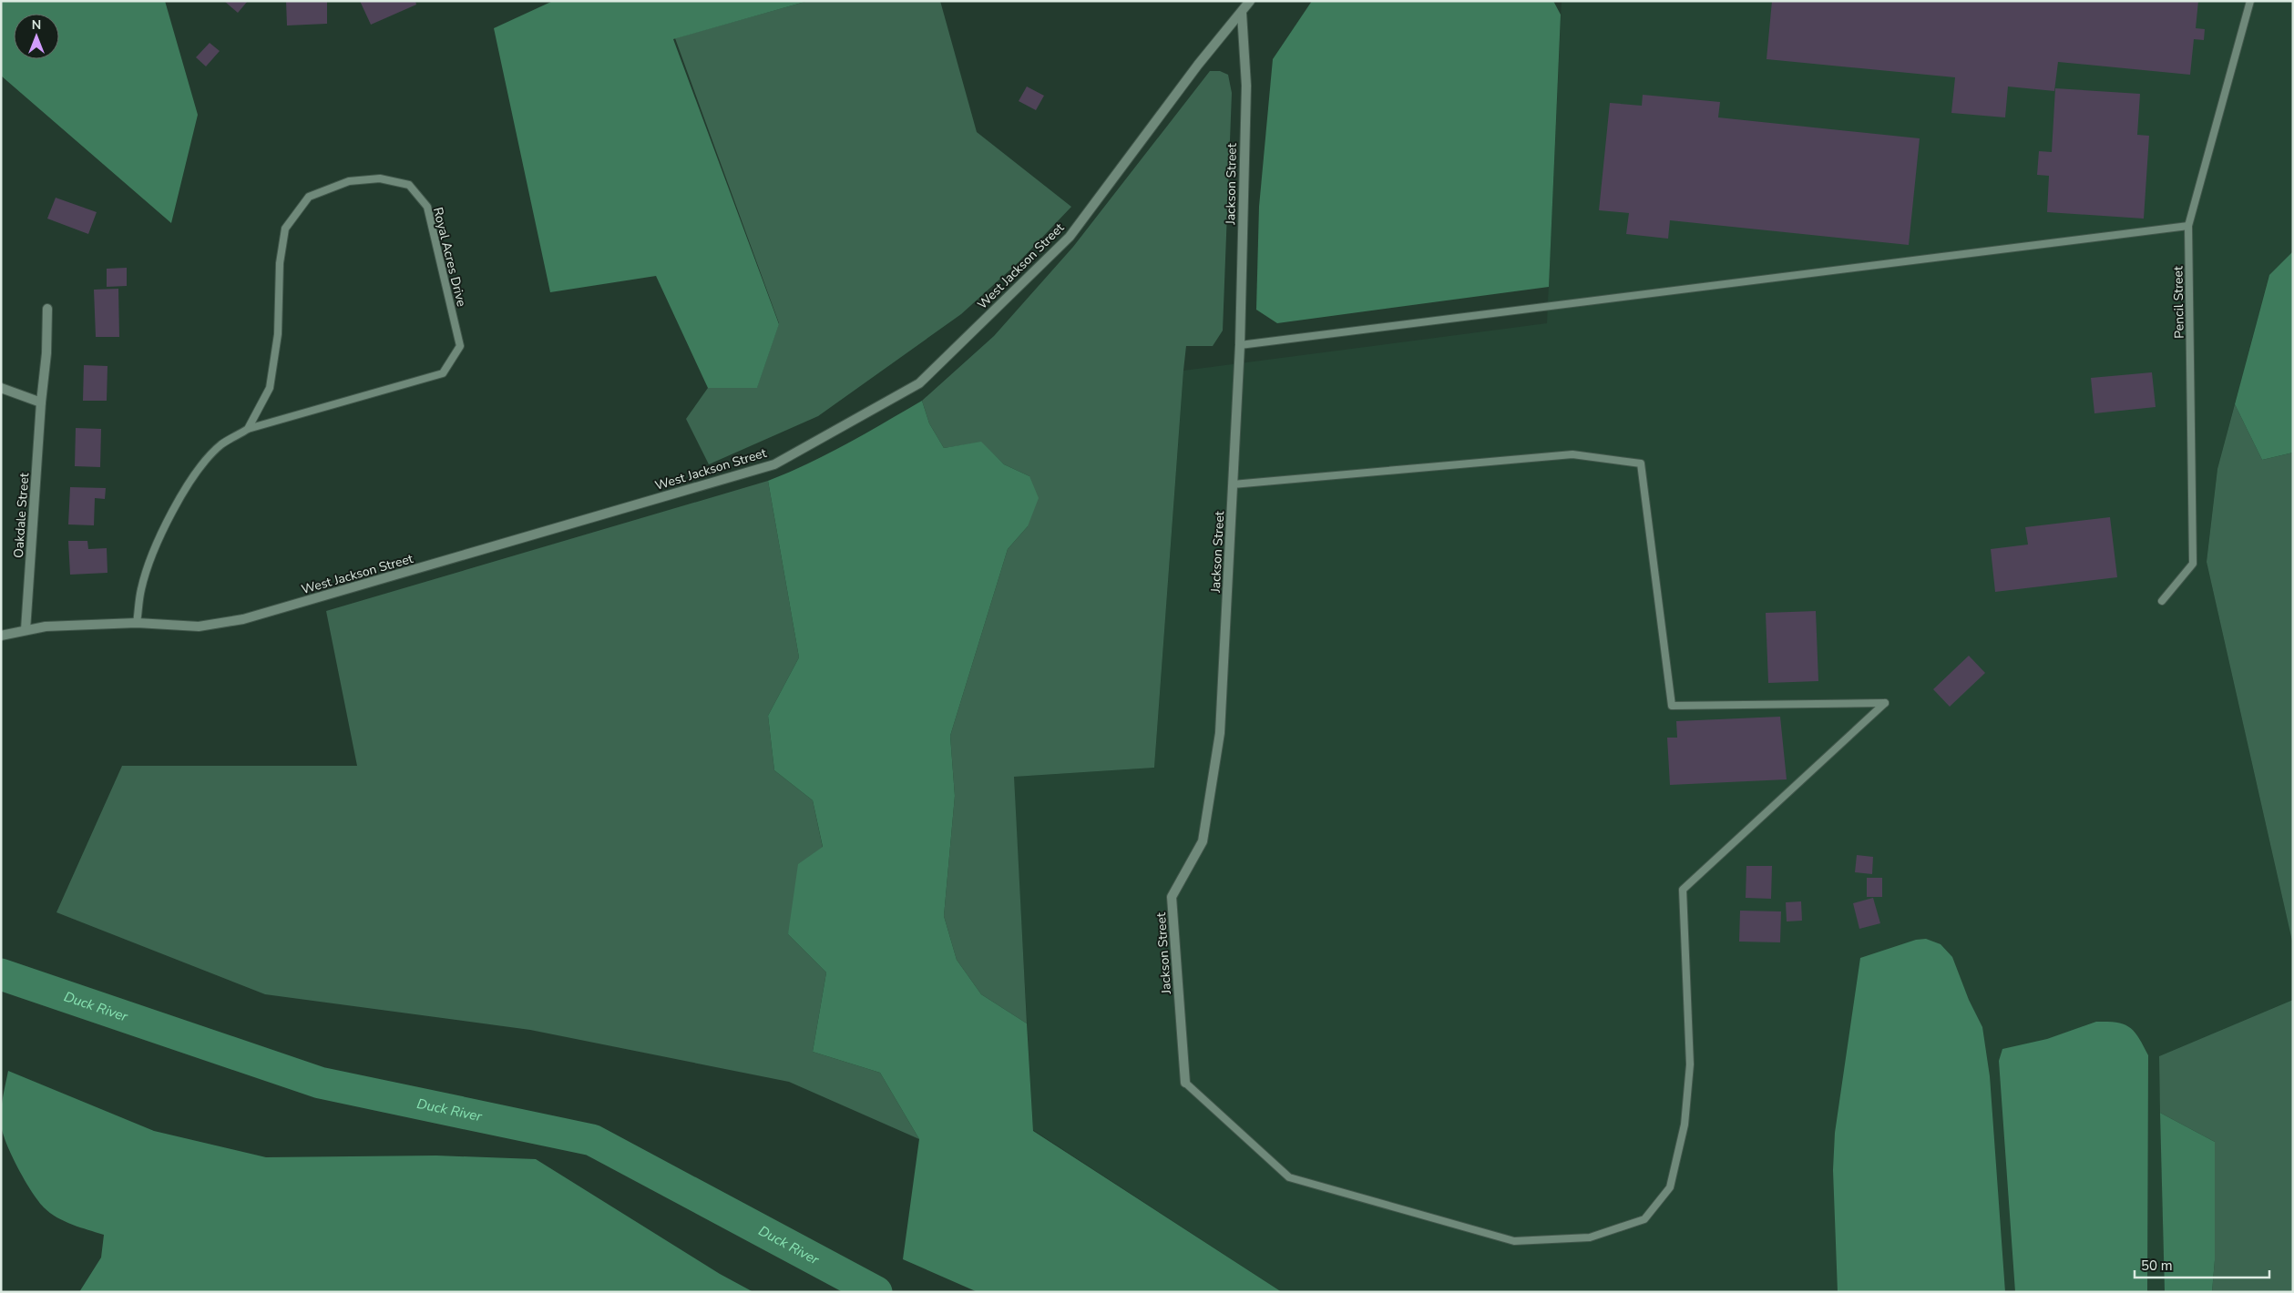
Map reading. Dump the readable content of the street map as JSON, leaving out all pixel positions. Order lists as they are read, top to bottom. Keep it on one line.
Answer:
{"streets":{"street":["Jackson Street","West Jackson Street","Oakdale Street"],"lane":["Royal Acres Drive","Pencil Street"]},"crossings":[["Jackson Street","West Jackson Street"],["Royal Acres Drive","West Jackson Street"],["West Jackson Street","Oakdale Street"]],"water":["Duck River"],"scale_bar":"50 m","north":"top"}
